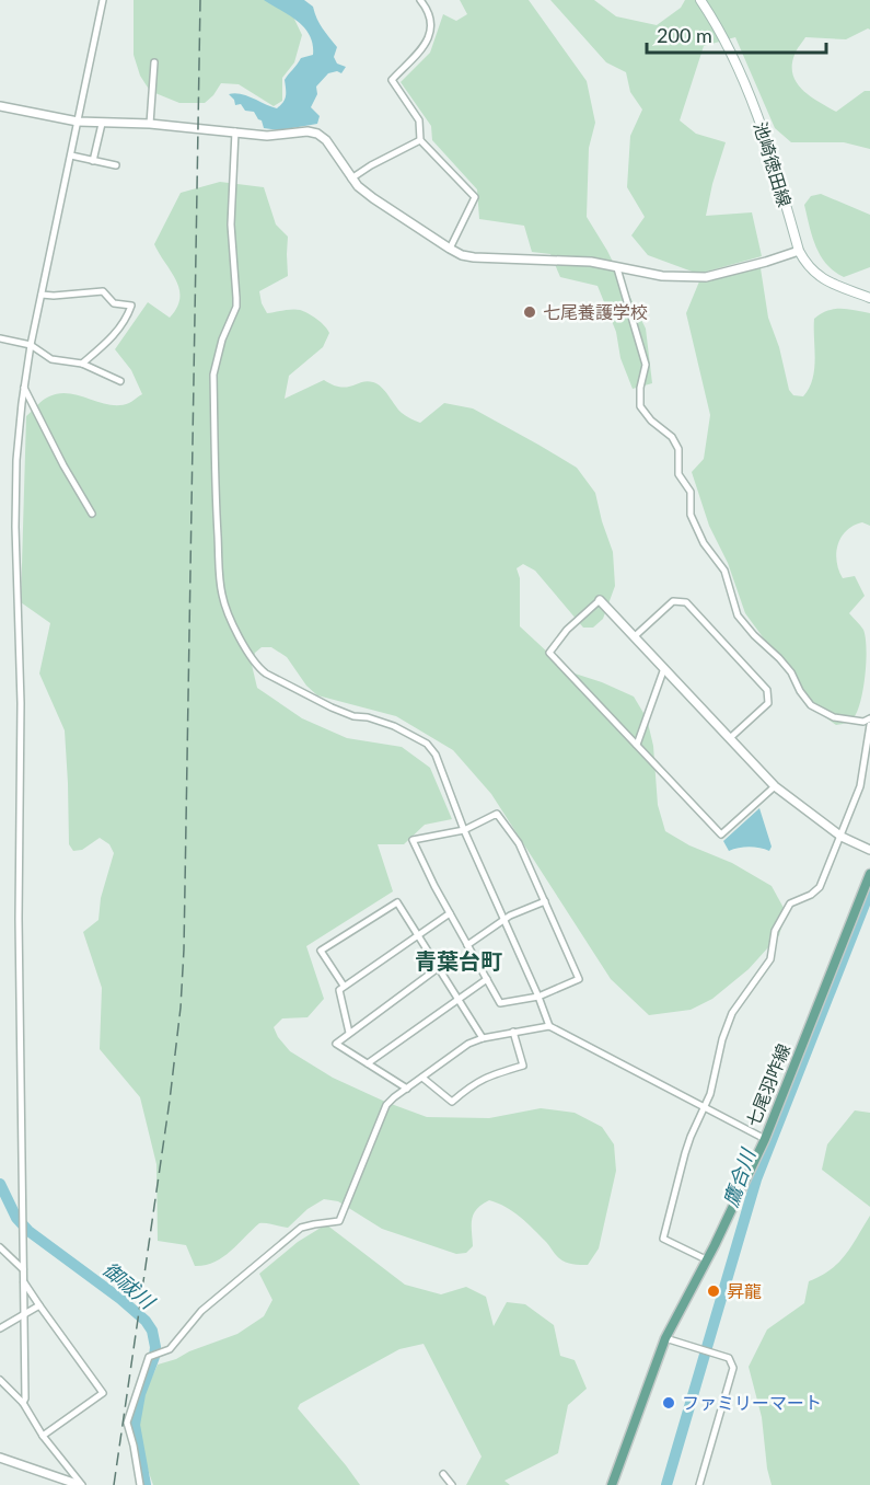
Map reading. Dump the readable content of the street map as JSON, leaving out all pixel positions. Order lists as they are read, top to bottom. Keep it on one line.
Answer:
{"streets":{"main road":["池崎徳田線","七尾羽咋線"]},"districts":["青葉台町"],"water":["鷹合川","御祓川"],"places":["七尾養護学校","昇龍","ファミリーマート"],"scale_bar":"200 m"}
